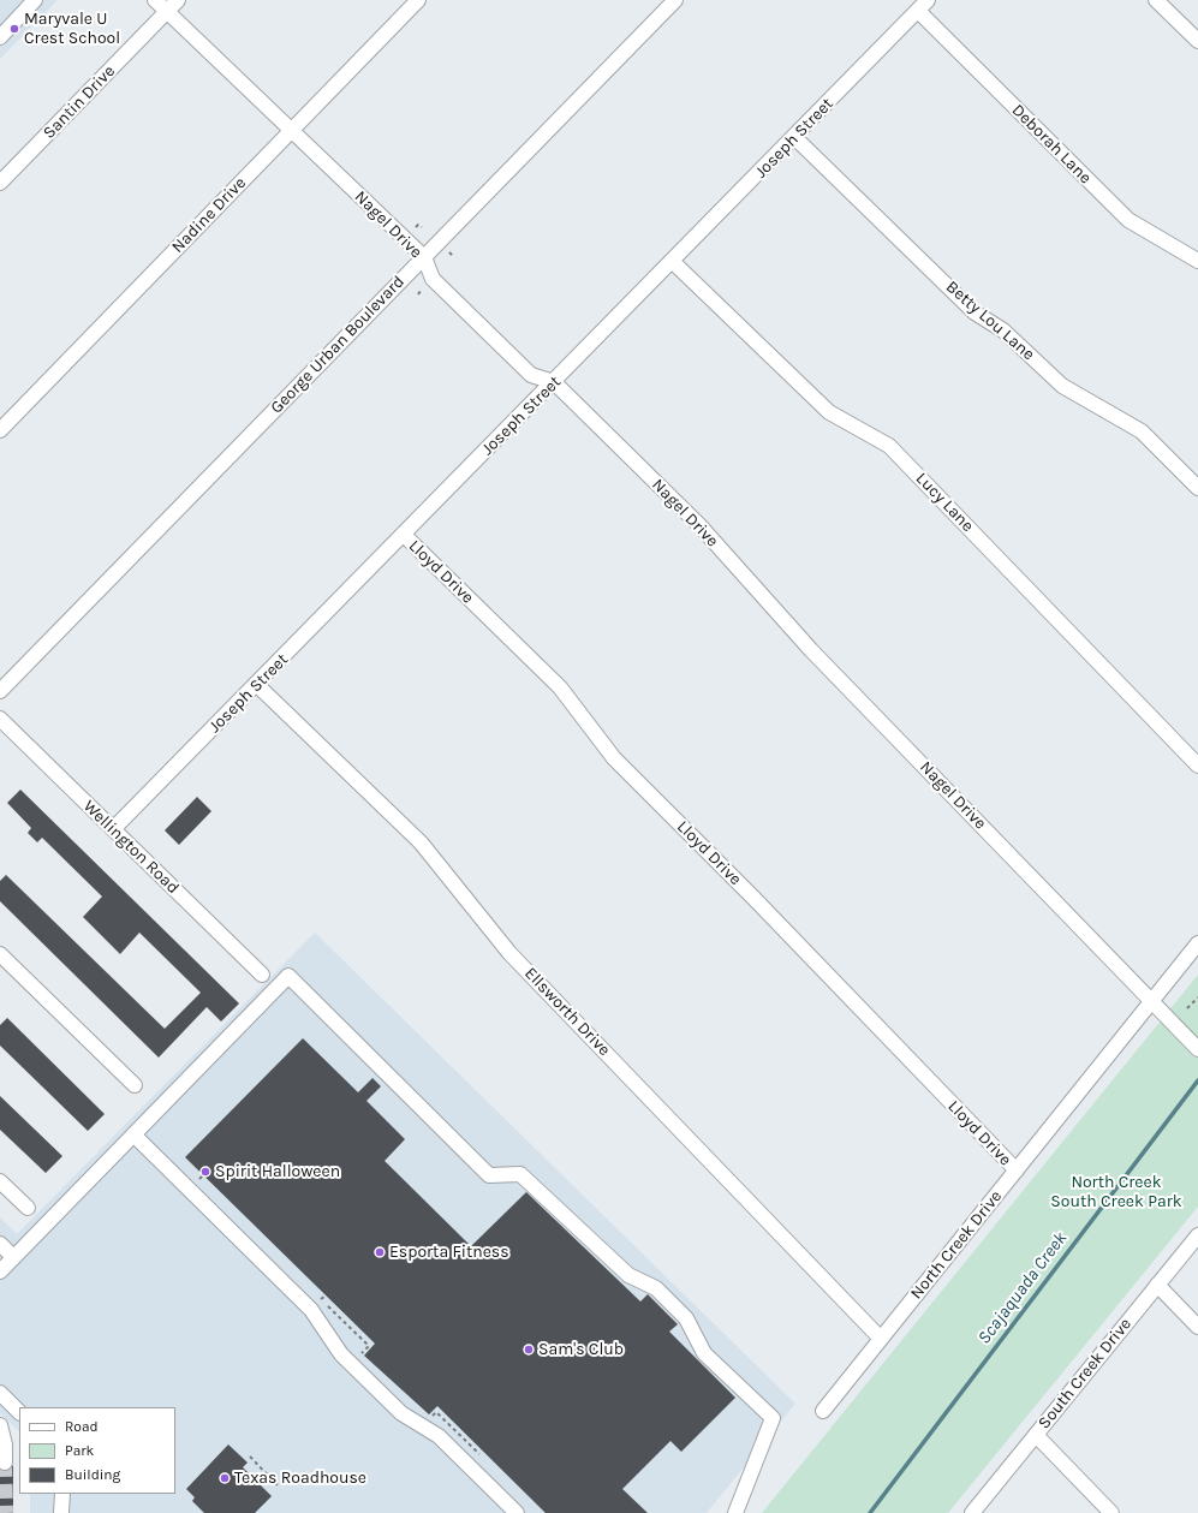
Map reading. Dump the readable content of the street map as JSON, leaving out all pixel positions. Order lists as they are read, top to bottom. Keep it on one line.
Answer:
{"streets":{"street":["Santin Drive","Joseph Street","Deborah Lane","Nadine Drive","Nagel Drive","Betty Lou Lane","George Urban Boulevard","Lucy Lane","Lloyd Drive","Wellington Road","Ellsworth Drive","North Creek Drive","South Creek Drive"]},"crossings":[["Santin Drive","Nagel Drive"],["Joseph Street","Deborah Lane"],["Joseph Street","Nagel Drive"],["Joseph Street","Betty Lou Lane"],["Joseph Street","Lucy Lane"],["Joseph Street","Lloyd Drive"],["Joseph Street","Wellington Road"],["Joseph Street","Ellsworth Drive"],["Nadine Drive","Nagel Drive"],["Nagel Drive","George Urban Boulevard"],["Nagel Drive","North Creek Drive"],["Lloyd Drive","North Creek Drive"],["Ellsworth Drive","North Creek Drive"]],"water":["Scajaquada Creek"],"parks":["North Creek South Creek Park"],"places":["Maryvale U Crest School","Spirit Halloween","Esporta Fitness","Sam's Club","Texas Roadhouse"],"legend":["Road","Park","Building"]}
